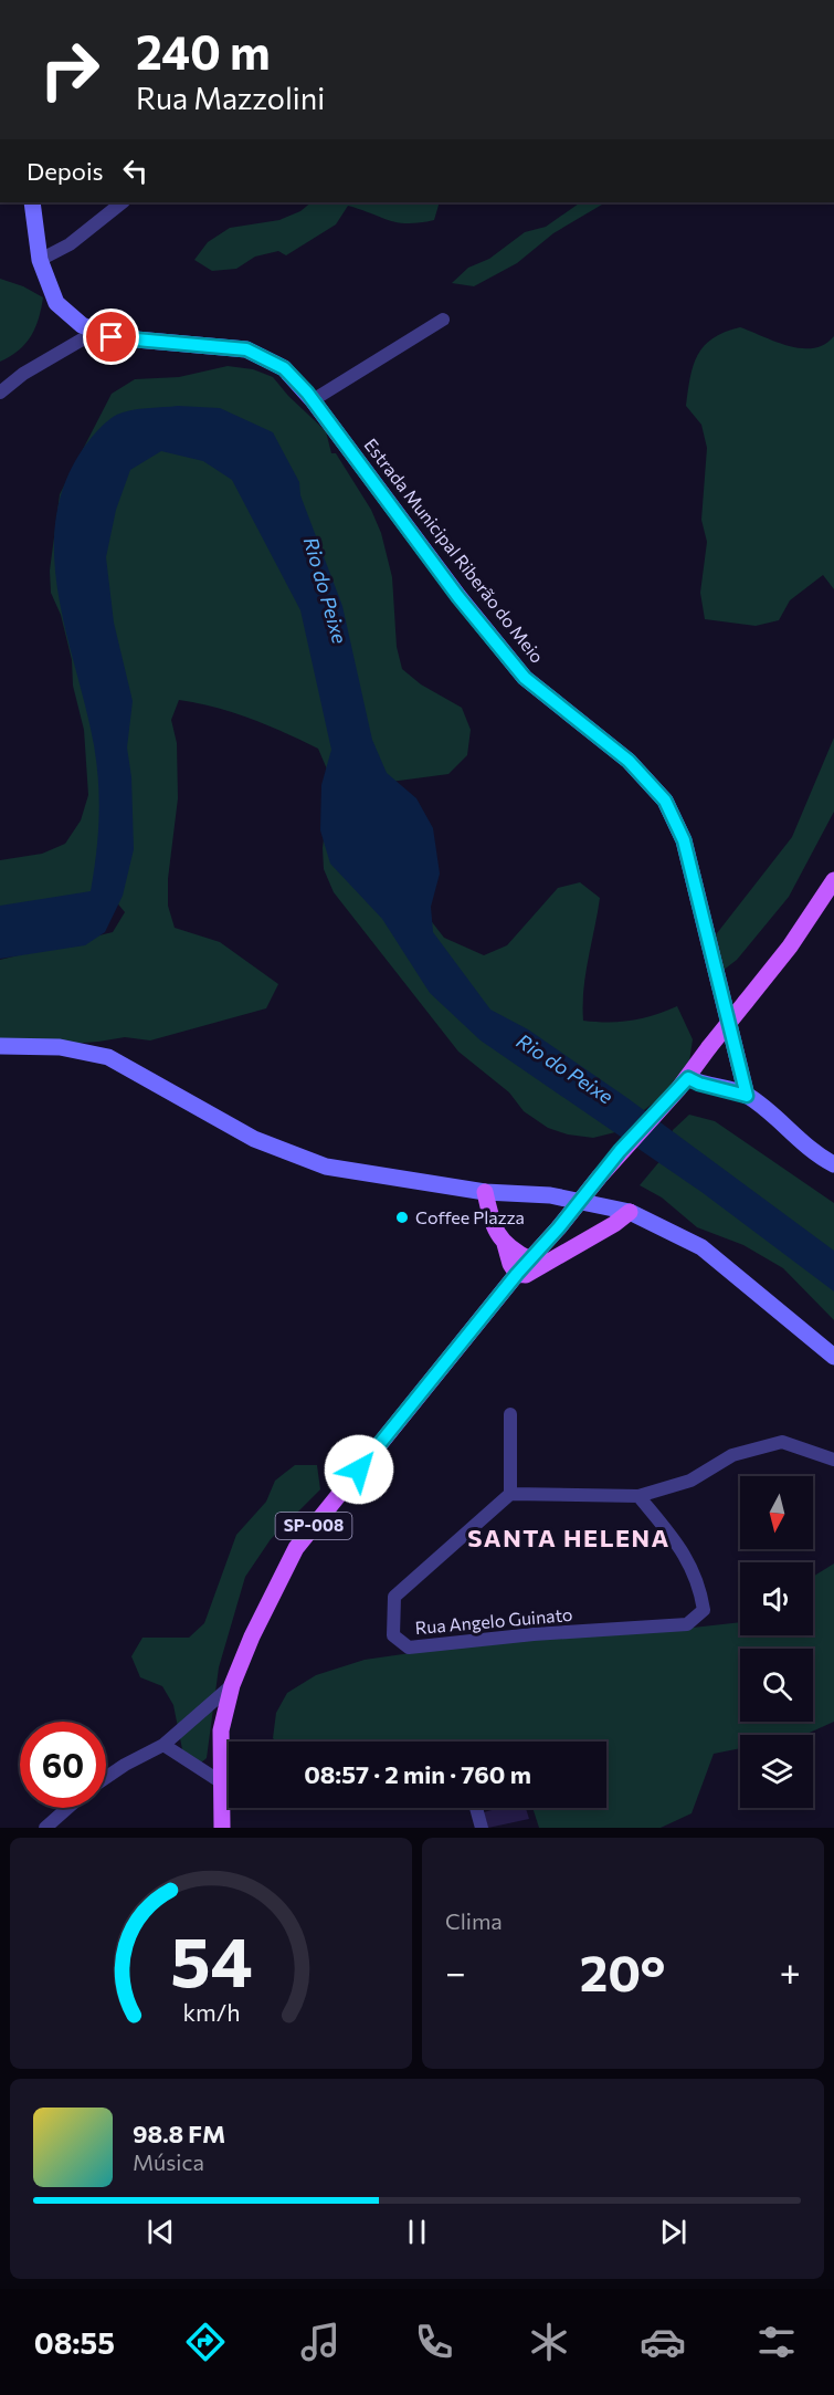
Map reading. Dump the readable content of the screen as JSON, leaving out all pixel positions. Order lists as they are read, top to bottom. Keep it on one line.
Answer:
{"streets":{"main road":["SP-008"],"street":["Estrada Municipal Riberão do Meio","Rua Angelo Guinato"]},"districts":["SANTA HELENA"],"water":["Rio do Peixe"],"places":["Coffee Plazza"],"north":"bottom","page":{"turn":["240 m","Rua Mazzolini"],"then":"Depois","limit":"60","trip":"08:57 · 2 min · 760 m","tile":"Clima","heat":["−","20°","+"],"song":["98.8 FM","Música"],"tabs":"08:55","gauge":["54","km/h"]}}
